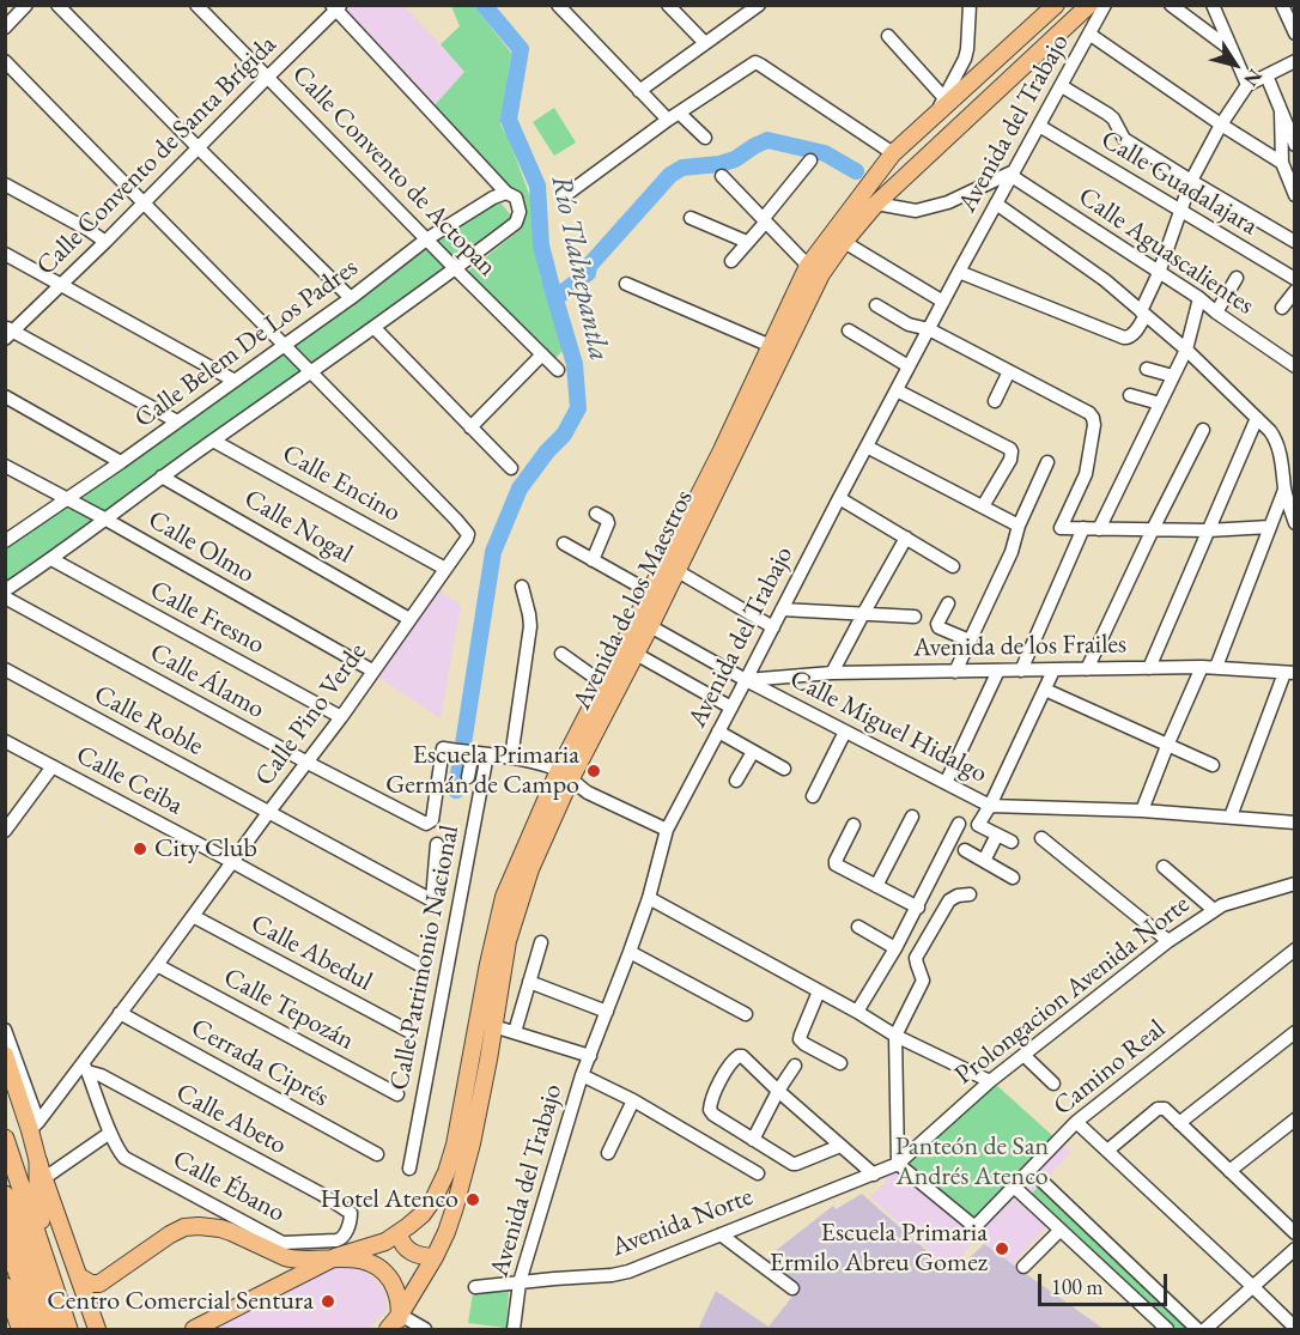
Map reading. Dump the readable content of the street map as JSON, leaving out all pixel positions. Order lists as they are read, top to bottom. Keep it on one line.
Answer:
{"streets":{"main road":["Avenida de los Maestros"],"street":["Avenida del Trabajo","Calle Convento de Santa Brígida","Calle Convento de Actopan","Calle Guadalajara","Calle Aguascalientes","Calle Belem De Los Padres","Calle Encino","Calle Nogal","Calle Olmo","Calle Fresno","Avenida de los Frailes","Calle Álamo","Calle Pino Verde","Calle Roble","Calle Miguel Hidalgo","Calle Ceiba","Calle Abedul","Calle Patrimonio Nacional","Prolongacion Avenida Norte","Calle Tepozán","Cerrada Ciprés","Camino Real","Calle Abeto","Calle Ébano","Avenida Norte"]},"crossings":[["Avenida del Trabajo","Calle Guadalajara"],["Avenida del Trabajo","Calle Aguascalientes"],["Avenida del Trabajo","Avenida de los Frailes"],["Avenida del Trabajo","Calle Miguel Hidalgo"],["Avenida del Trabajo","Avenida Norte"],["Calle Convento de Santa Brígida","Calle Convento de Actopan"],["Calle Convento de Santa Brígida","Calle Pino Verde"],["Calle Convento de Actopan","Calle Belem De Los Padres"],["Calle Belem De Los Padres","Calle Olmo"],["Calle Belem De Los Padres","Calle Pino Verde"],["Calle Encino","Calle Pino Verde"],["Calle Nogal","Calle Pino Verde"],["Calle Olmo","Calle Pino Verde"],["Avenida de los Maestros","Calle Miguel Hidalgo"],["Calle Fresno","Calle Pino Verde"],["Avenida de los Frailes","Calle Miguel Hidalgo"],["Calle Álamo","Calle Pino Verde"],["Calle Pino Verde","Calle Roble"],["Calle Pino Verde","Calle Ceiba"],["Calle Pino Verde","Calle Abedul"],["Calle Pino Verde","Calle Tepozán"],["Calle Pino Verde","Cerrada Ciprés"],["Calle Pino Verde","Calle Abeto"],["Calle Pino Verde","Calle Ébano"],["Calle Roble","Calle Patrimonio Nacional"],["Prolongacion Avenida Norte","Camino Real"],["Prolongacion Avenida Norte","Avenida Norte"],["Camino Real","Avenida Norte"],["Calle Abeto","Calle Ébano"]],"water":["Río Tlalnepantla"],"parks":["Panteón de San Andrés Atenco"],"places":["Escuela Primaria Germán de Campo","City Club","Hotel Atenco","Escuela Primaria Ermilo Abreu Gomez","Centro Comercial Sentura"],"scale_bar":"100 m","north":"bottom right"}
